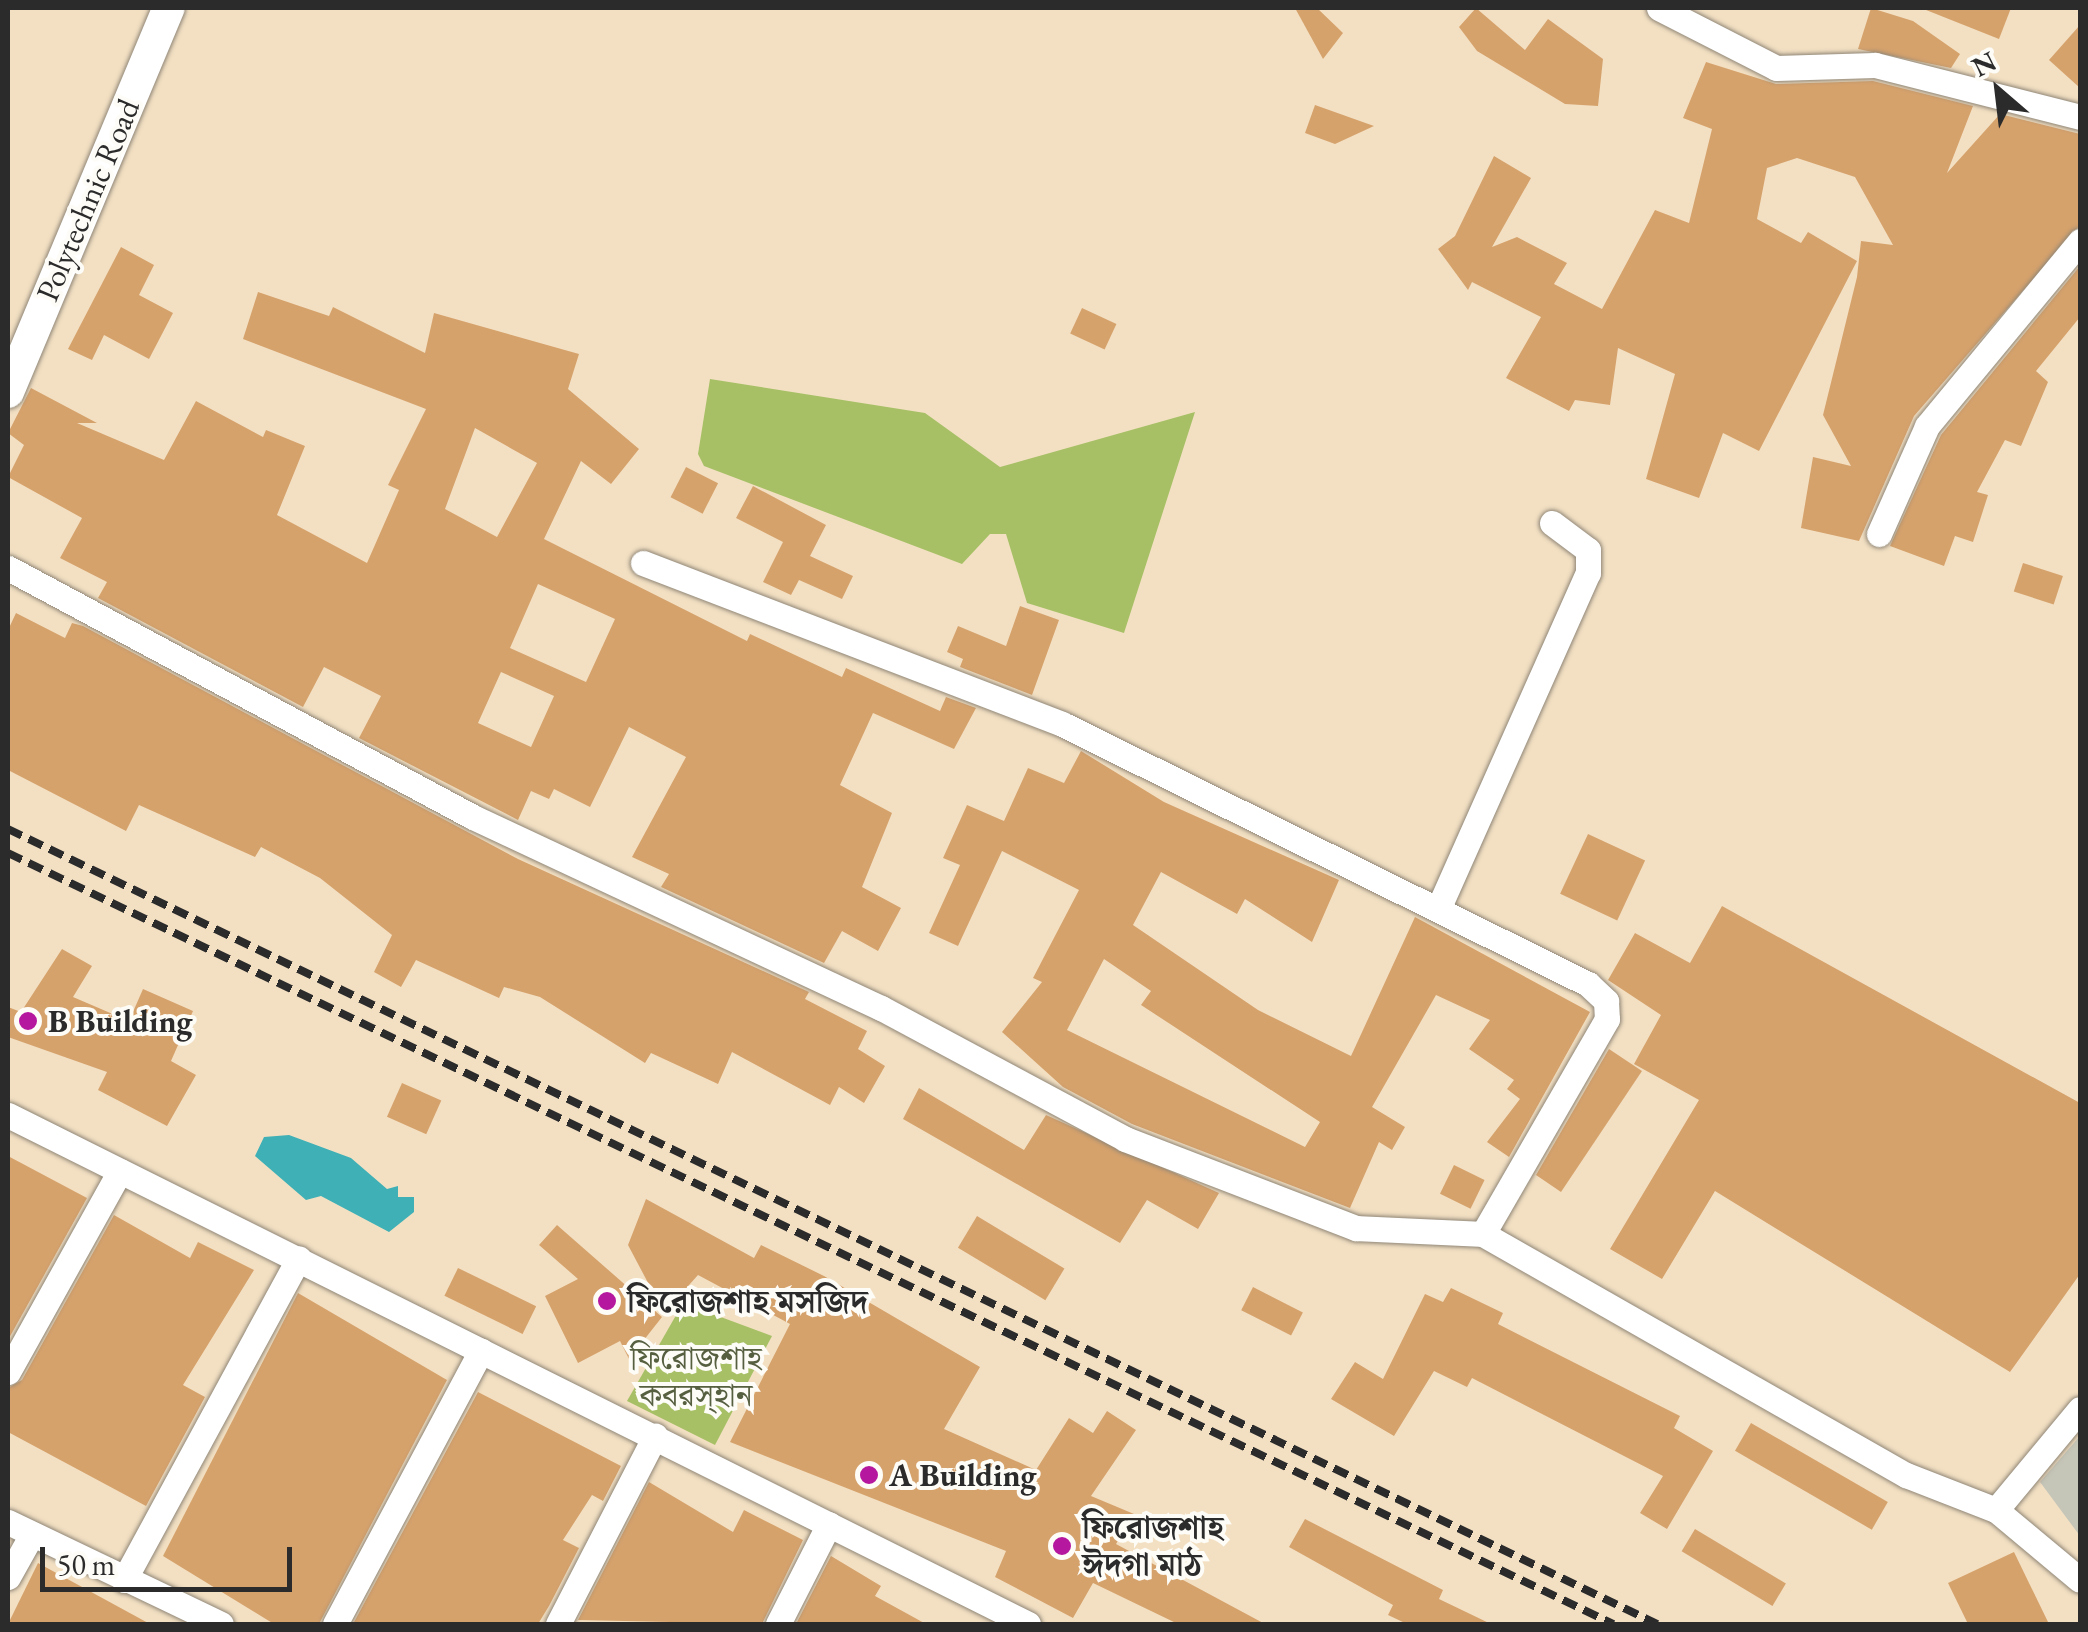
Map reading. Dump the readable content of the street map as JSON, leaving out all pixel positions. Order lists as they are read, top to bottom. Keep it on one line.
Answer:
{"streets":{"street":["Polytechnic Road"]},"parks":["ফিরোজশাহ কবরস্হান"],"places":["B Building","ফিরোজশাহ মসজিদ","A Building","ফিরোজশাহ ঈদগা মাঠ"],"scale_bar":"50 m","north":"top left"}
